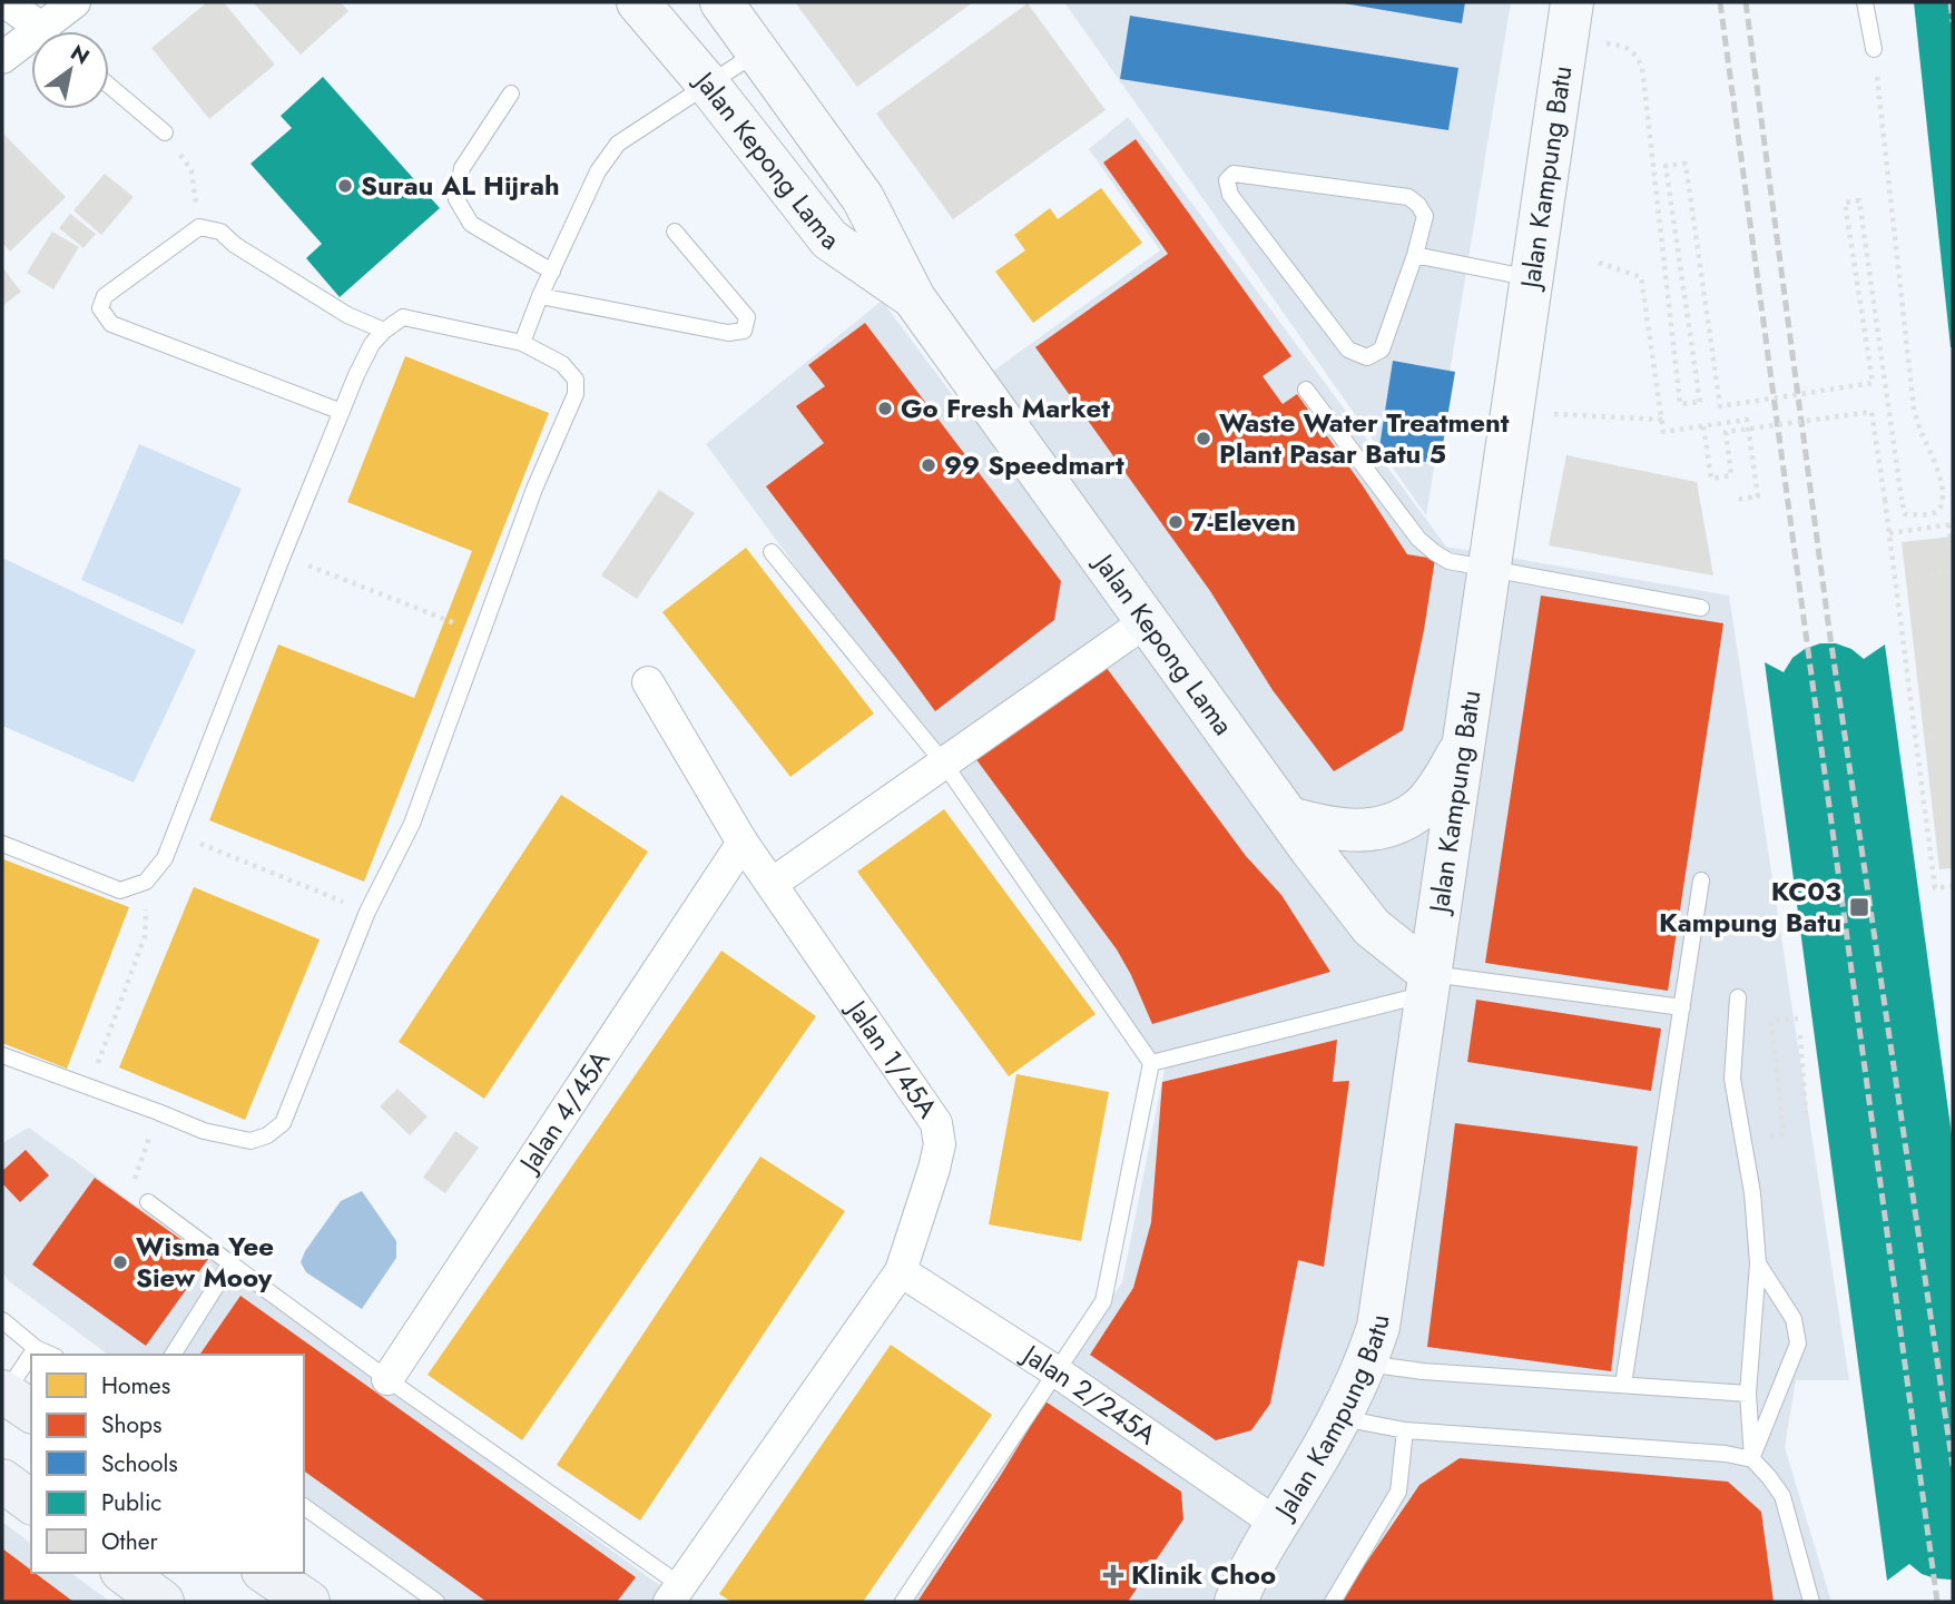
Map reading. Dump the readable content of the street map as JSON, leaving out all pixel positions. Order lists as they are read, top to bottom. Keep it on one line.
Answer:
{"streets":{"street":["Jalan Kepong Lama","Jalan Kampung Batu","Jalan 1/45A","Jalan 4/45A","Jalan 2/245A"]},"crossings":[["Jalan Kepong Lama","Jalan Kampung Batu"],["Jalan Kampung Batu","Jalan 2/245A"],["Jalan 1/45A","Jalan 4/45A"],["Jalan 1/45A","Jalan 2/245A"]],"places":{"other":["Surau AL Hijrah","Go Fresh Market","Waste Water Treatment Plant Pasar Batu 5","99 Speedmart","7-Eleven","Wisma Yee Siew Mooy"],"transit":["KC03 Kampung Batu"],"health":["Klinik Choo"]},"legend":["Homes","Shops","Schools","Public","Other"],"north":"top right"}
